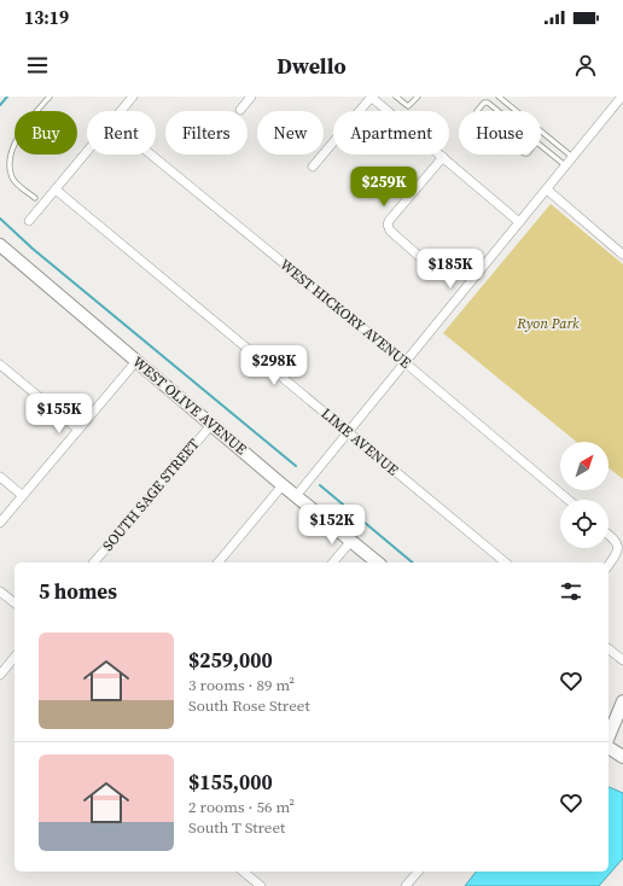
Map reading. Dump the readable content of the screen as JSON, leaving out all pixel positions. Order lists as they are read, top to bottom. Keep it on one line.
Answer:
{"streets":{"street":["WEST HICKORY AVENUE","WEST OLIVE AVENUE","LIME AVENUE","SOUTH SAGE STREET"]},"crossings":[["WEST OLIVE AVENUE","SOUTH SAGE STREET"]],"parks":["Ryon Park"],"north":"top right","page":{"status":"13:19","header":"Dwello","chip":["Buy","Rent","Filters","New","Apartment","House"],"price":["$259K","$185K","$298K","$155K","$152K"],"heading":"5 homes","list":[{"name":"$259,000","note":"3 rooms · 89 m² · South Rose Street"},{"name":"$155,000","note":"2 rooms · 56 m² · South T Street"}]}}
